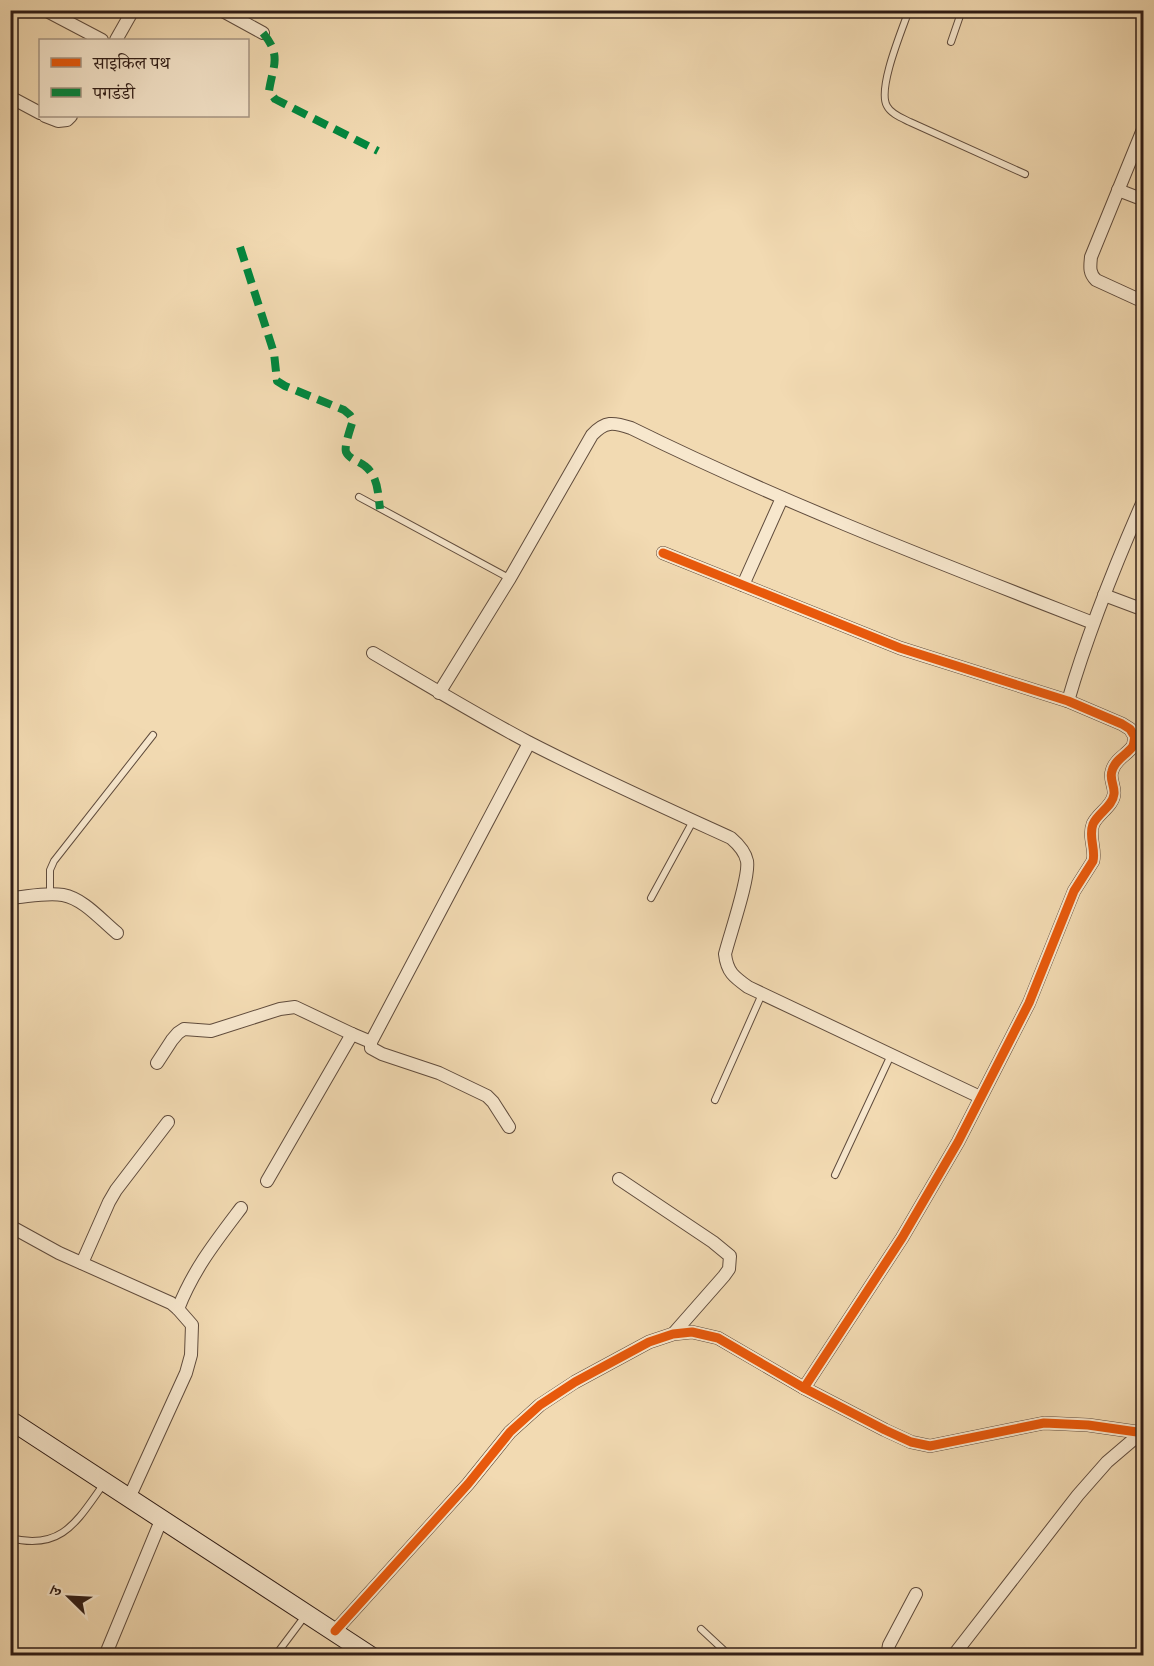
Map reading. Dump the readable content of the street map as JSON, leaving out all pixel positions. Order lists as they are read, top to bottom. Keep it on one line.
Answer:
{"legend":["साइकिल पथ","पगडंडी"],"north":"top left"}
